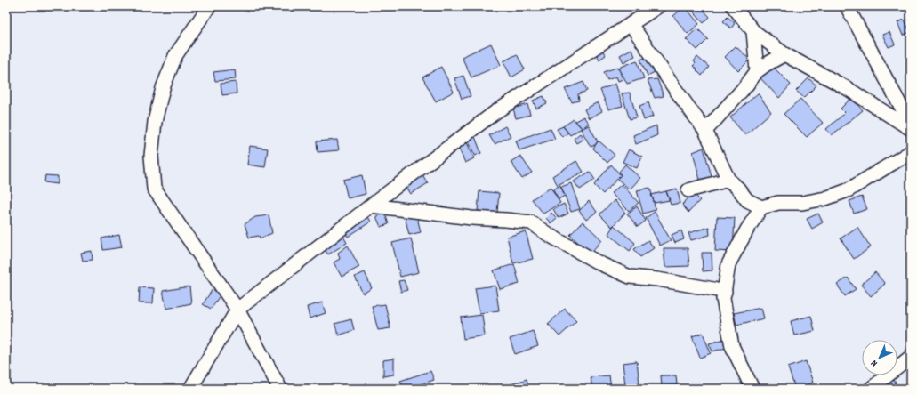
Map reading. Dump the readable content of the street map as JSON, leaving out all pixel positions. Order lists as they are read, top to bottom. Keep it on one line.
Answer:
{"north":"bottom left"}
